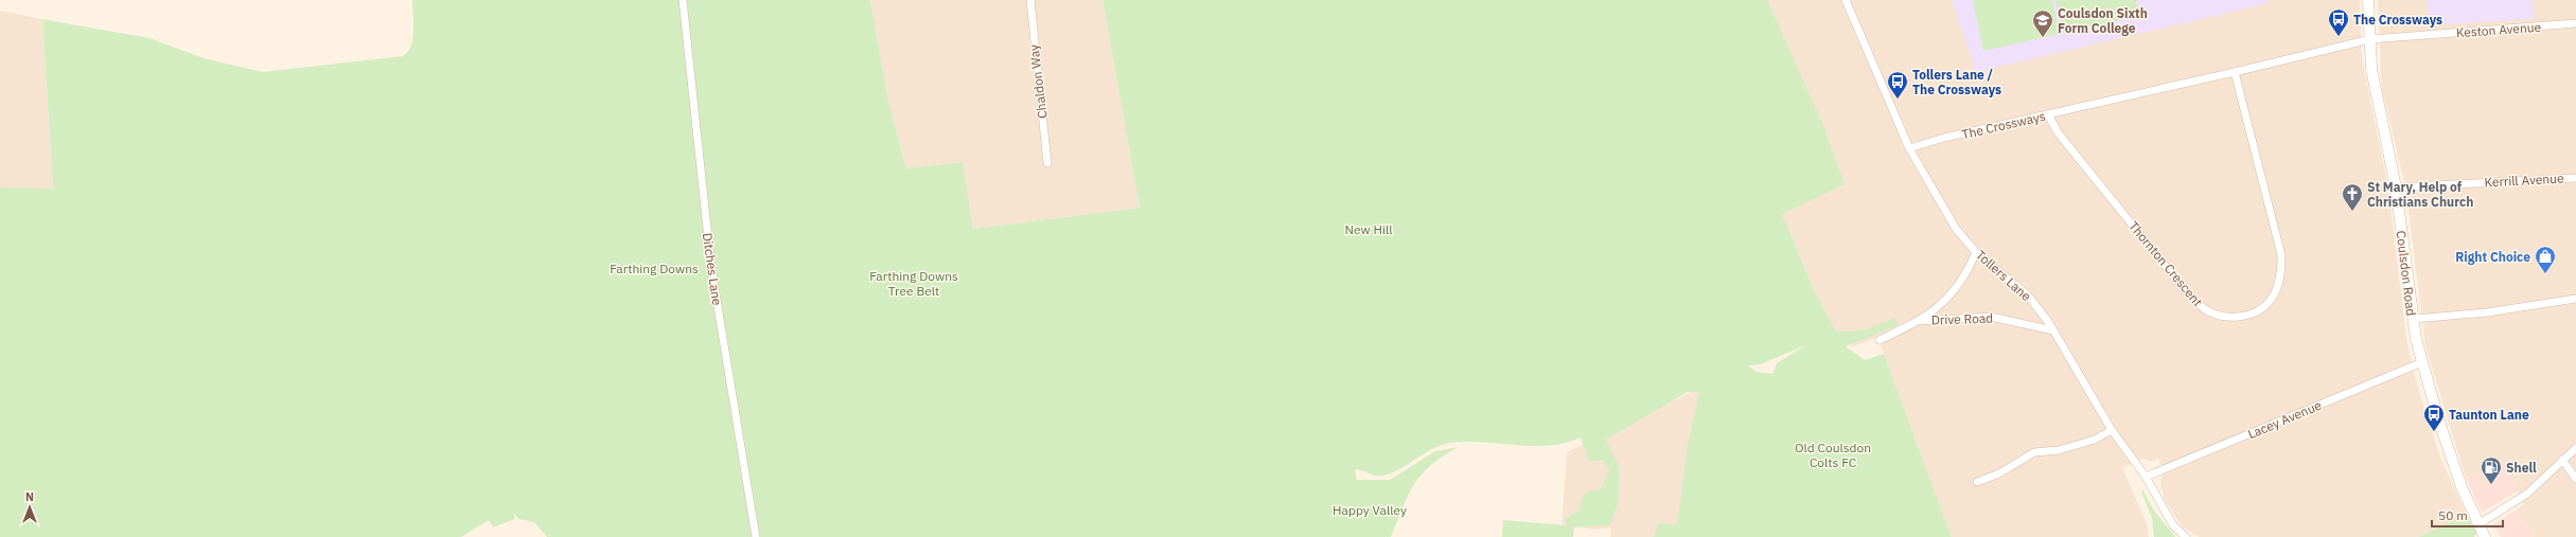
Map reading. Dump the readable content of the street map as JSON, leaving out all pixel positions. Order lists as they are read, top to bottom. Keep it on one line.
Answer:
{"streets":{"main road":["Coulsdon Road"],"street":["Keston Avenue","Chaldon Way","The Crossways","Kerrill Avenue","Thornton Crescent","Ditches Lane","Tollers Lane","Drive Road","Lacey Avenue"]},"crossings":[["Keston Avenue","The Crossways"],["Keston Avenue","Coulsdon Road"],["The Crossways","Thornton Crescent"],["The Crossways","Coulsdon Road"],["The Crossways","Tollers Lane"],["Kerrill Avenue","Coulsdon Road"],["Coulsdon Road","Lacey Avenue"],["Tollers Lane","Drive Road"],["Tollers Lane","Lacey Avenue"]],"parks":["New Hill","Farthing Downs","Farthing Downs Tree Belt","Old Coulsdon Colts FC","Happy Valley"],"places":{"bus stop":["The Crossways","Tollers Lane / The Crossways","Taunton Lane"],"school or university":["Coulsdon Sixth Form College"],"church":["St Mary, Help of Christians Church"],"shop":["Right Choice"],"fuel station":["Shell"]},"scale_bar":"50 m","north":"top"}
